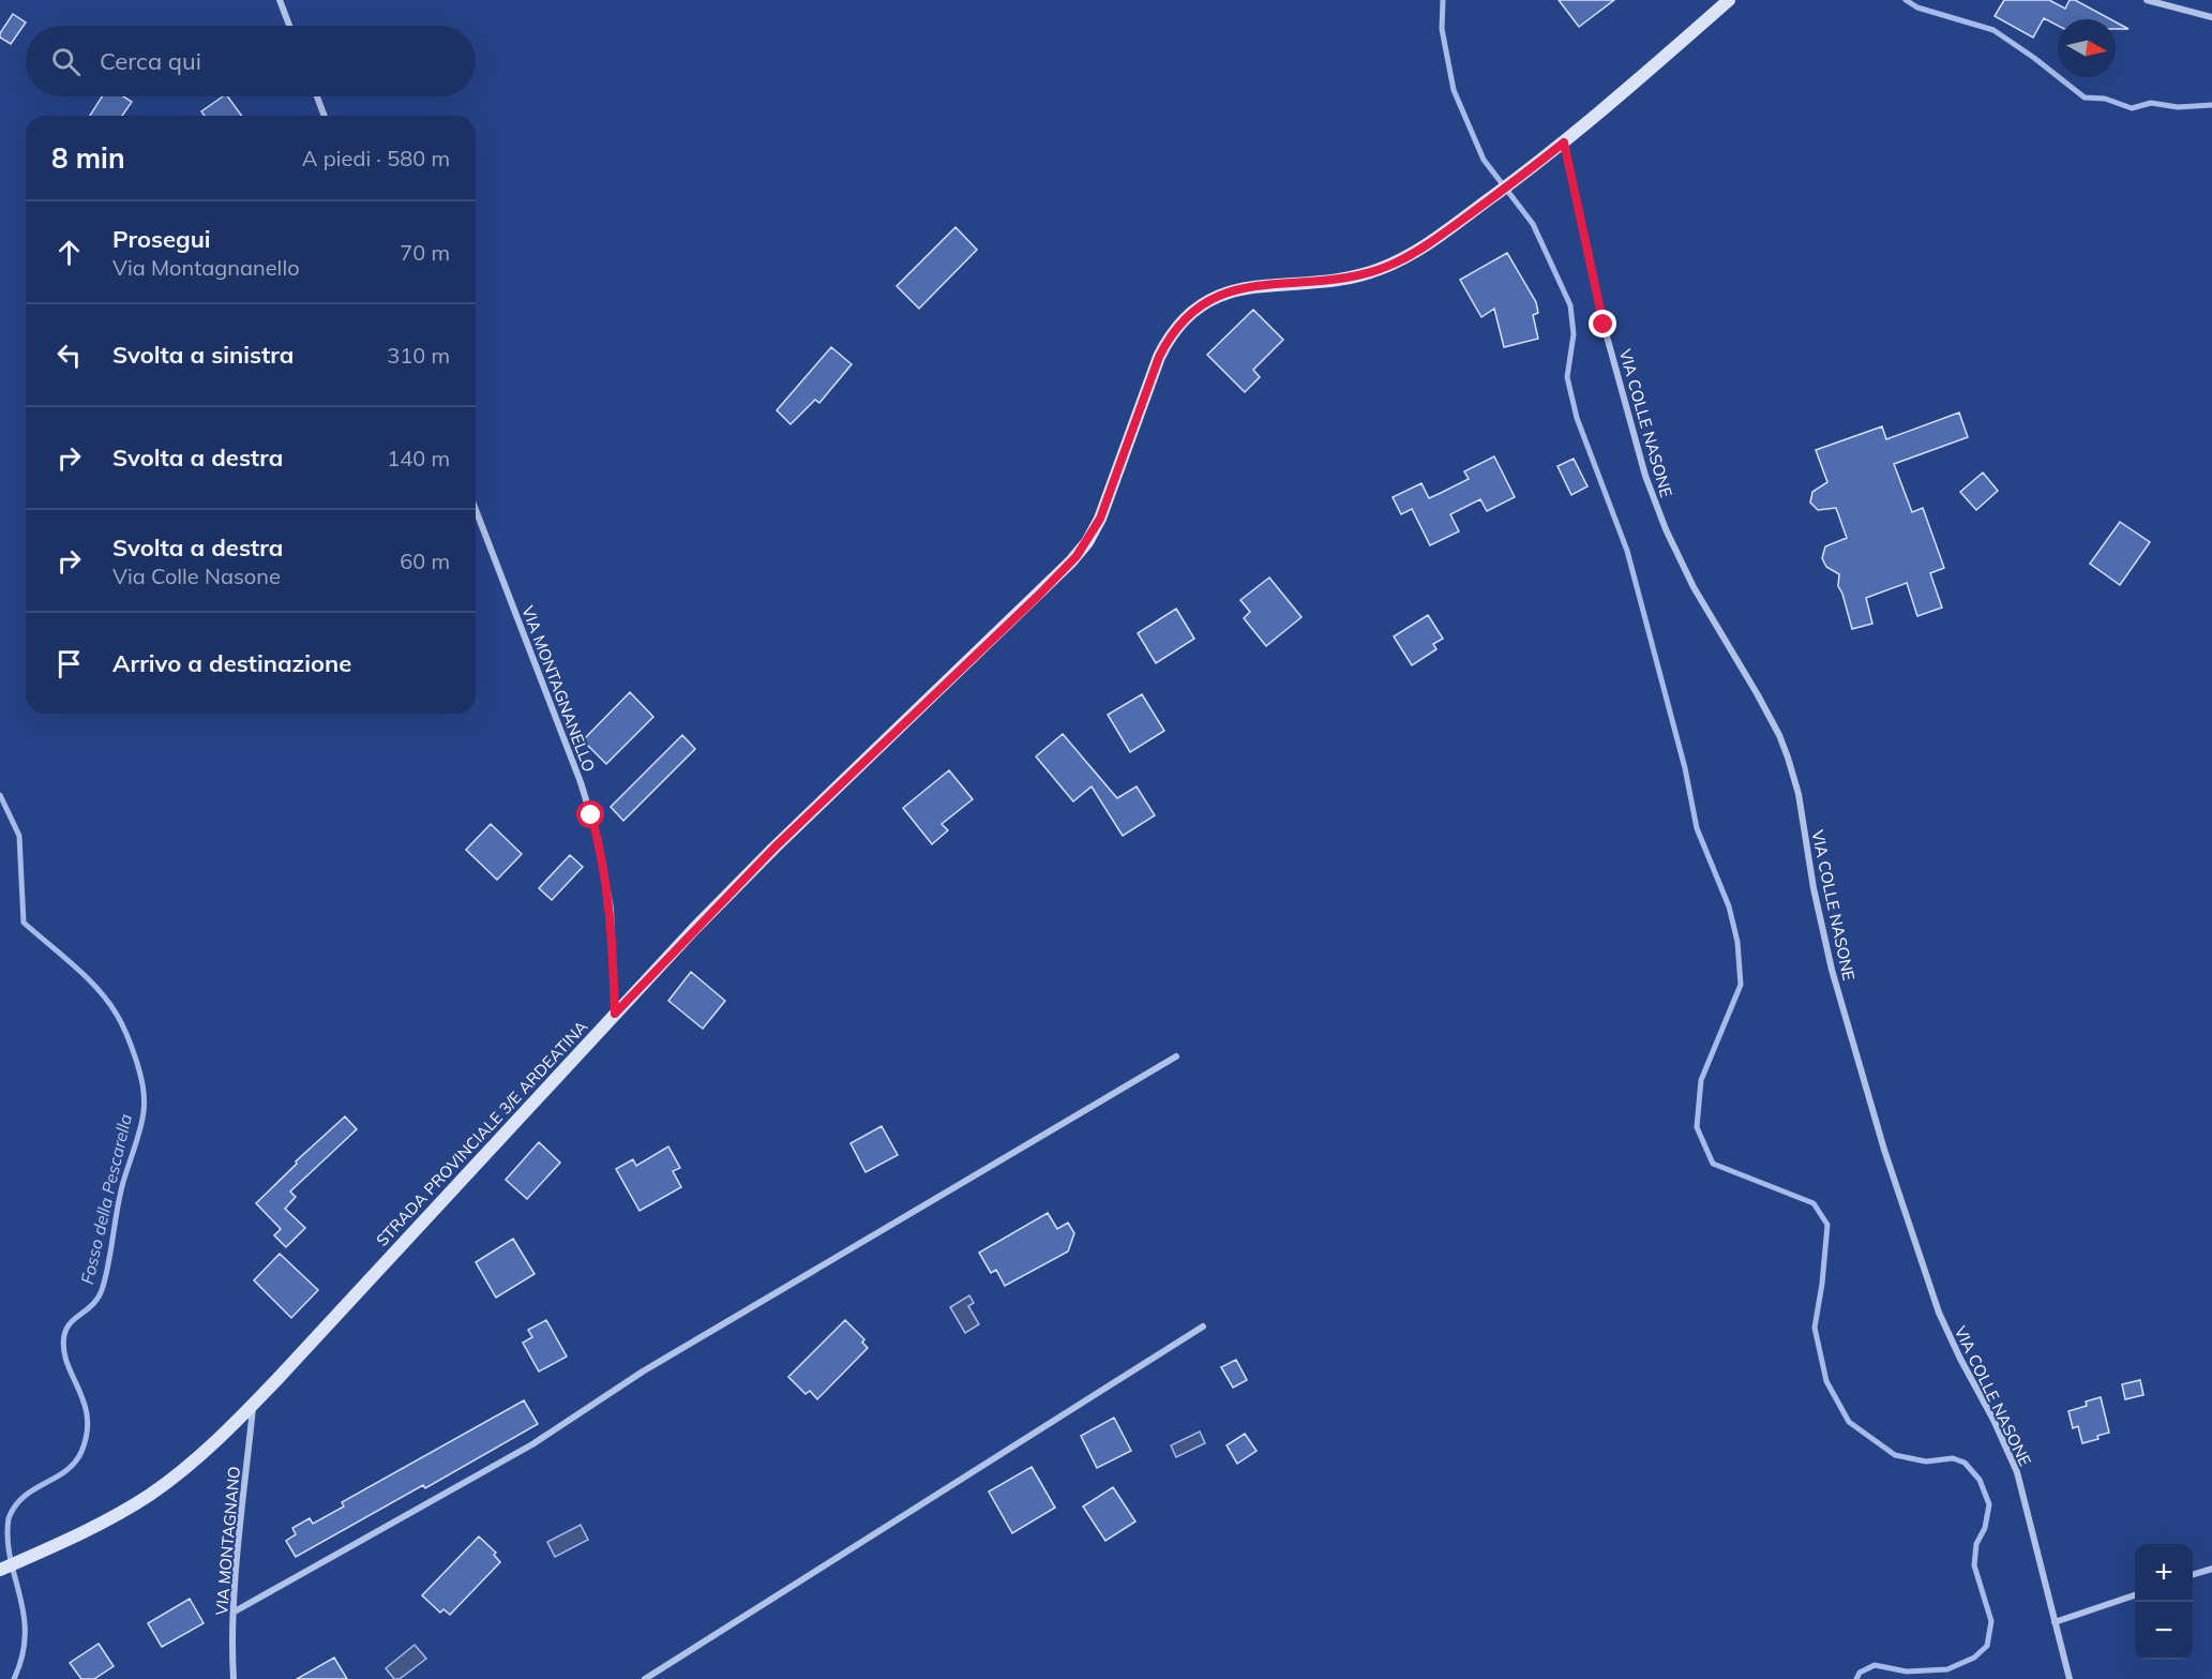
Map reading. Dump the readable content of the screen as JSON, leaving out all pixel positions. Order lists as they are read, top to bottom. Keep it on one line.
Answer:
{"streets":{"main road":["STRADA PROVINCIALE 3/E ARDEATINA"],"street":["VIA COLLE NASONE","VIA MONTAGNANELLO","VIA MONTAGNANO"]},"crossings":[["VIA COLLE NASONE","STRADA PROVINCIALE 3/E ARDEATINA"],["VIA MONTAGNANELLO","STRADA PROVINCIALE 3/E ARDEATINA"],["STRADA PROVINCIALE 3/E ARDEATINA","VIA MONTAGNANO"]],"water":["Fosso della Pescarella"],"north":"right","page":{"search":"Cerca qui","heading":["8 min","A piedi · 580 m"],"list":[["Prosegui","Via Montagnanello","70 m"],["Svolta a sinistra","310 m"],["Svolta a destra","140 m"],["Svolta a destra","Via Colle Nasone","60 m"],"Arrivo a destinazione"],"map_buttons":["+","−"]}}
